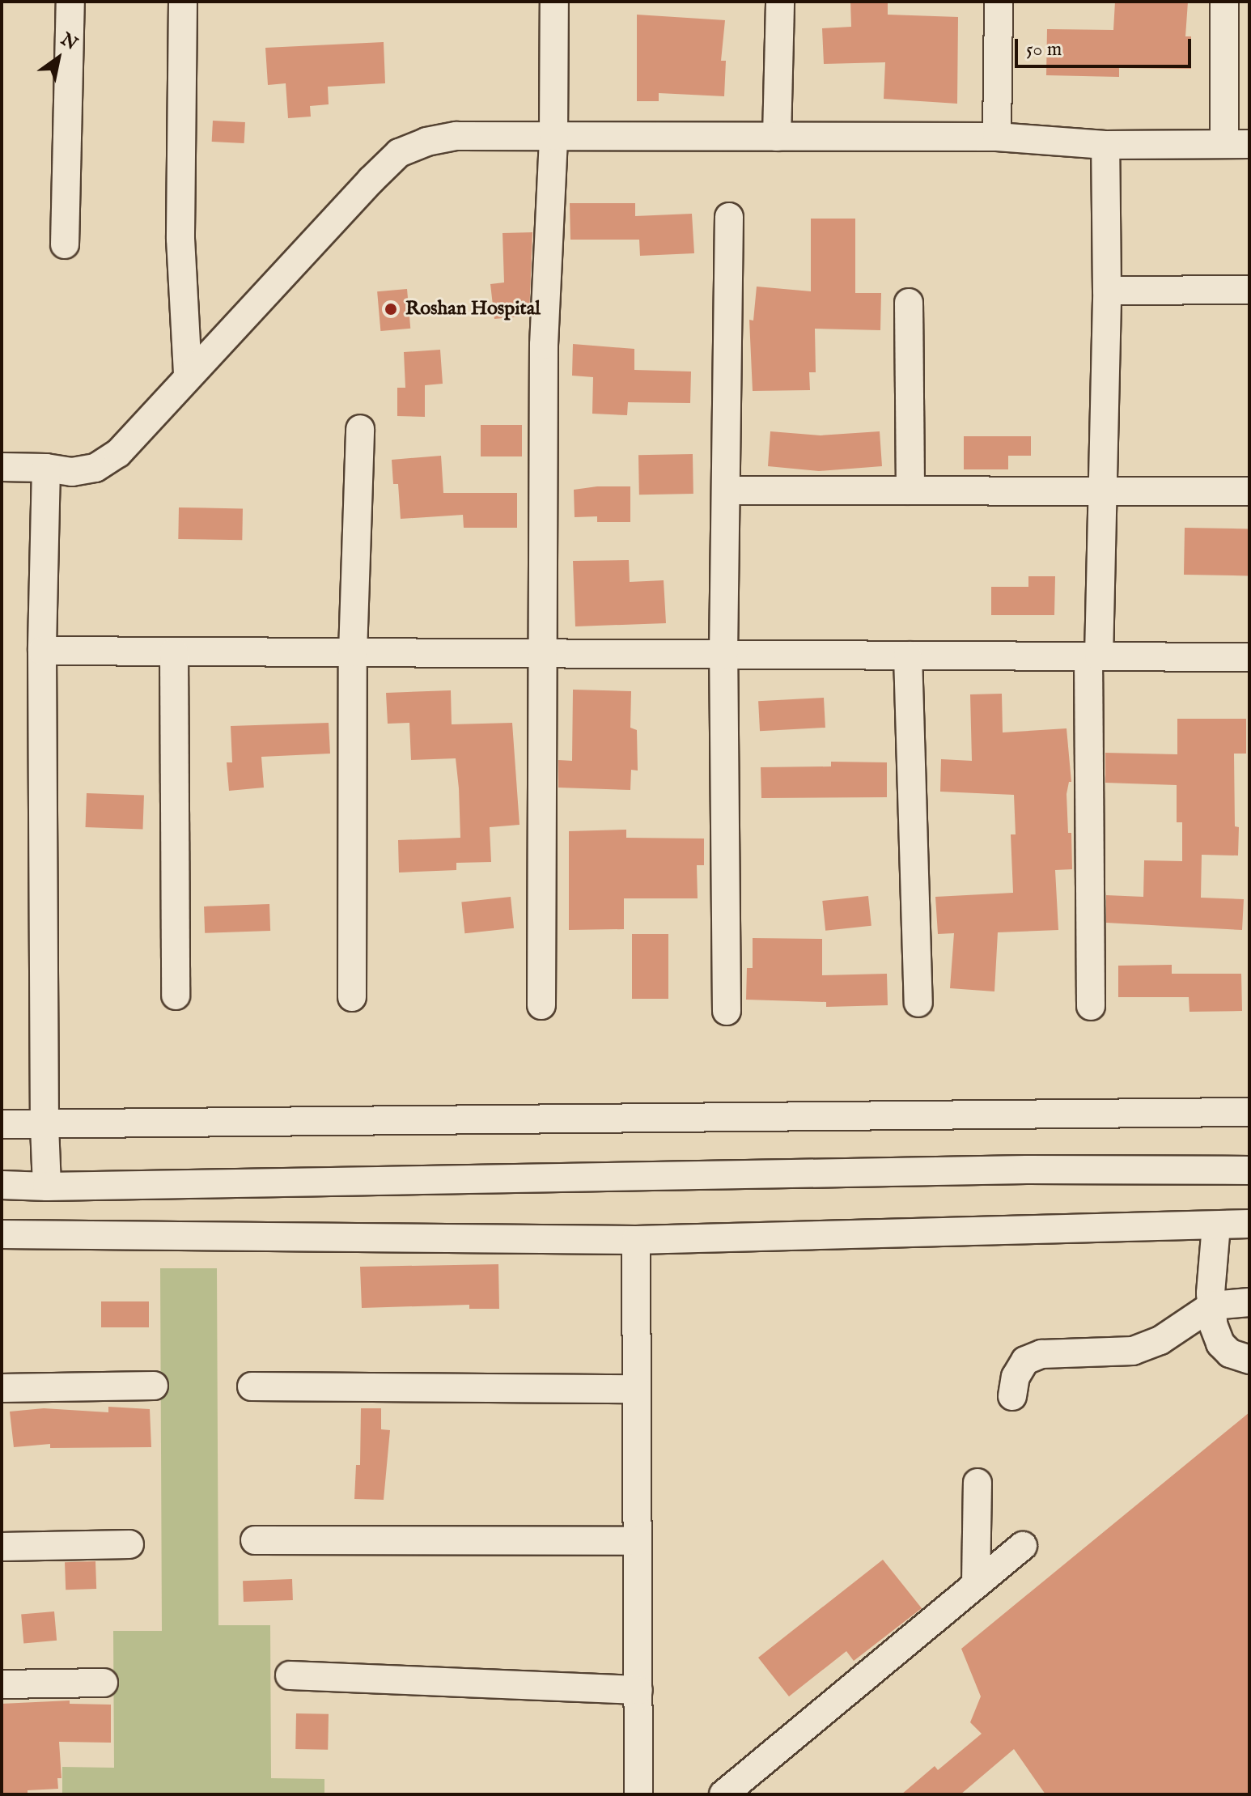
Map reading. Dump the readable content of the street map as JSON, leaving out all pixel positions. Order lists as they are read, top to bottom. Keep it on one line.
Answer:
{"places":["Roshan Hospital"],"scale_bar":"50 m","north":"top right"}
